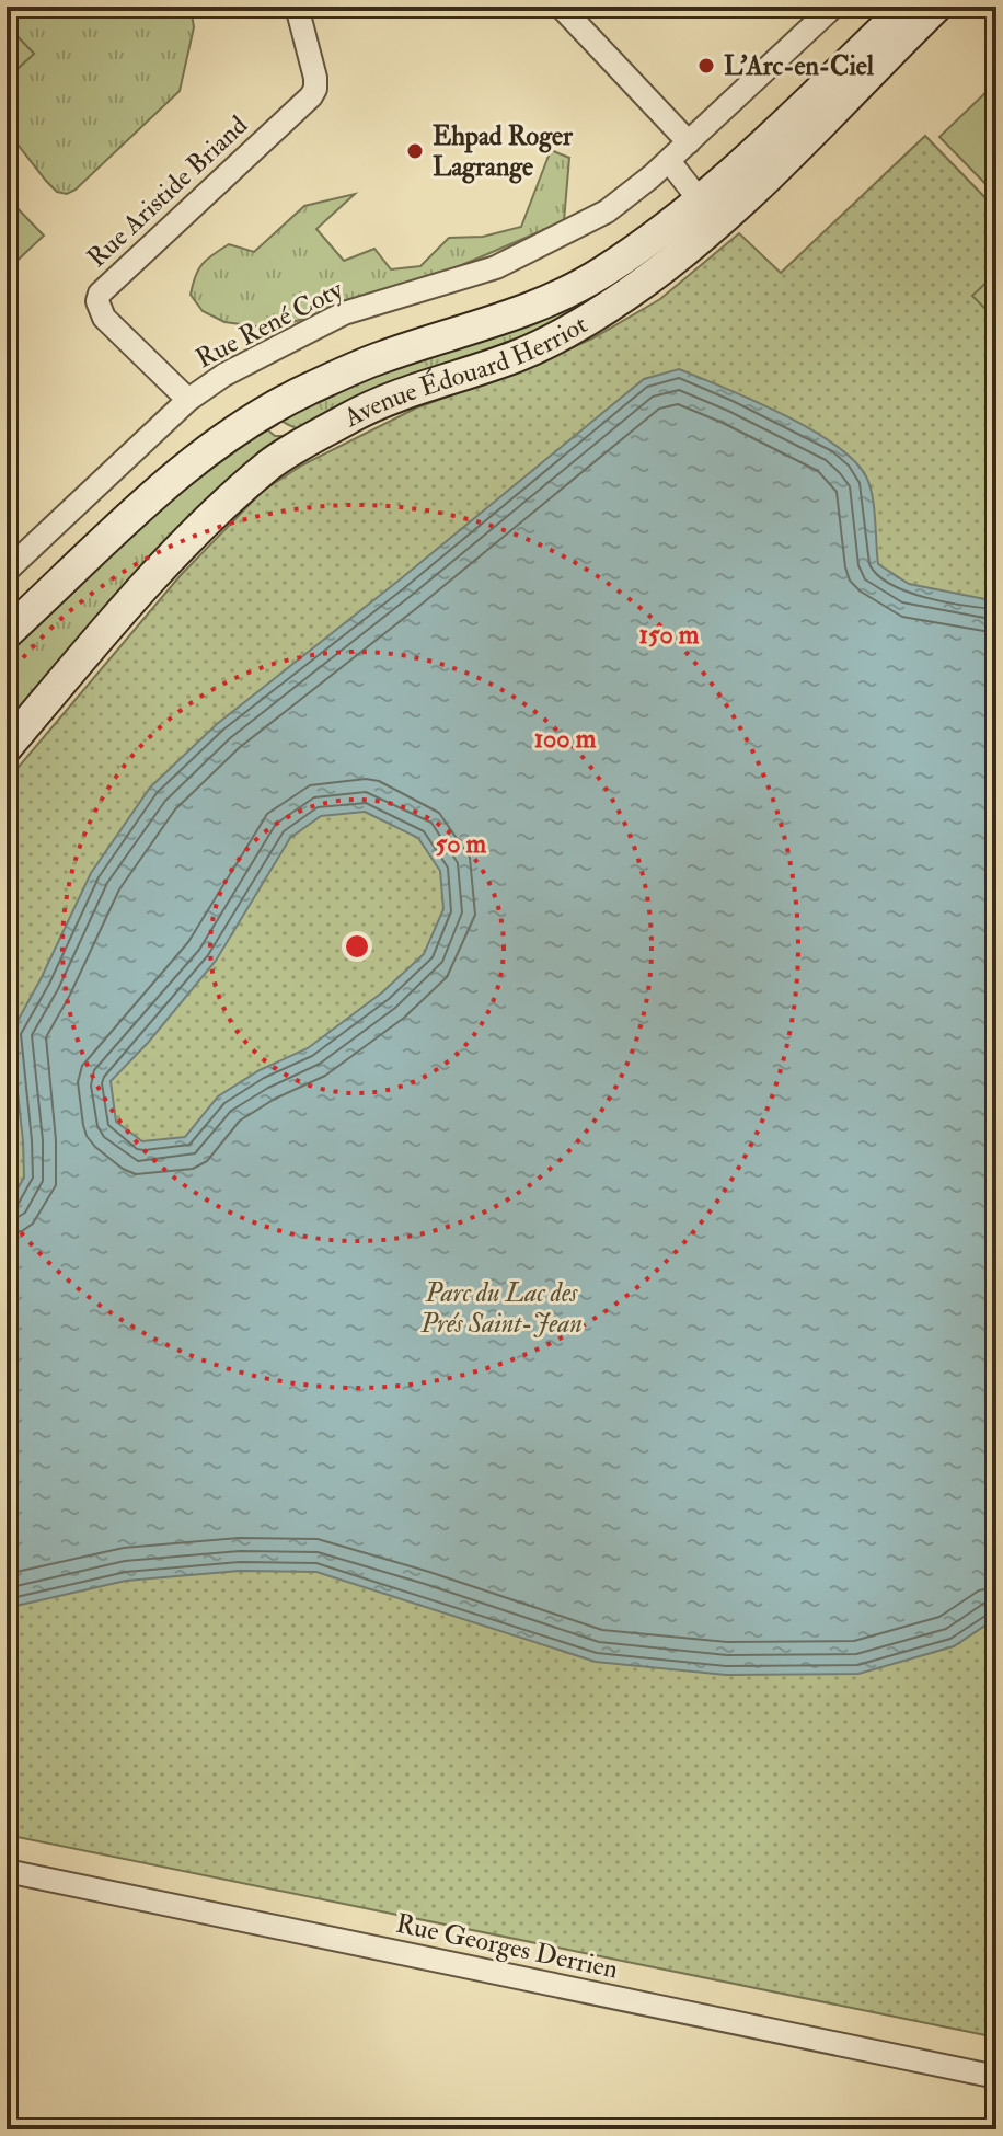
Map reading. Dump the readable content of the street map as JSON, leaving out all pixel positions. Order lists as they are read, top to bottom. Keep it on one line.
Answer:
{"streets":{"main road":["Avenue Édouard Herriot"],"street":["Rue Aristide Briand","Rue René Coty","Rue Georges Derrien"]},"crossings":[["Rue Aristide Briand","Rue René Coty"]],"parks":["Parc du Lac des Prés Saint-Jean"],"places":["L'Arc-en-Ciel","Ehpad Roger Lagrange"],"rings":["150 m","100 m","50 m"]}
